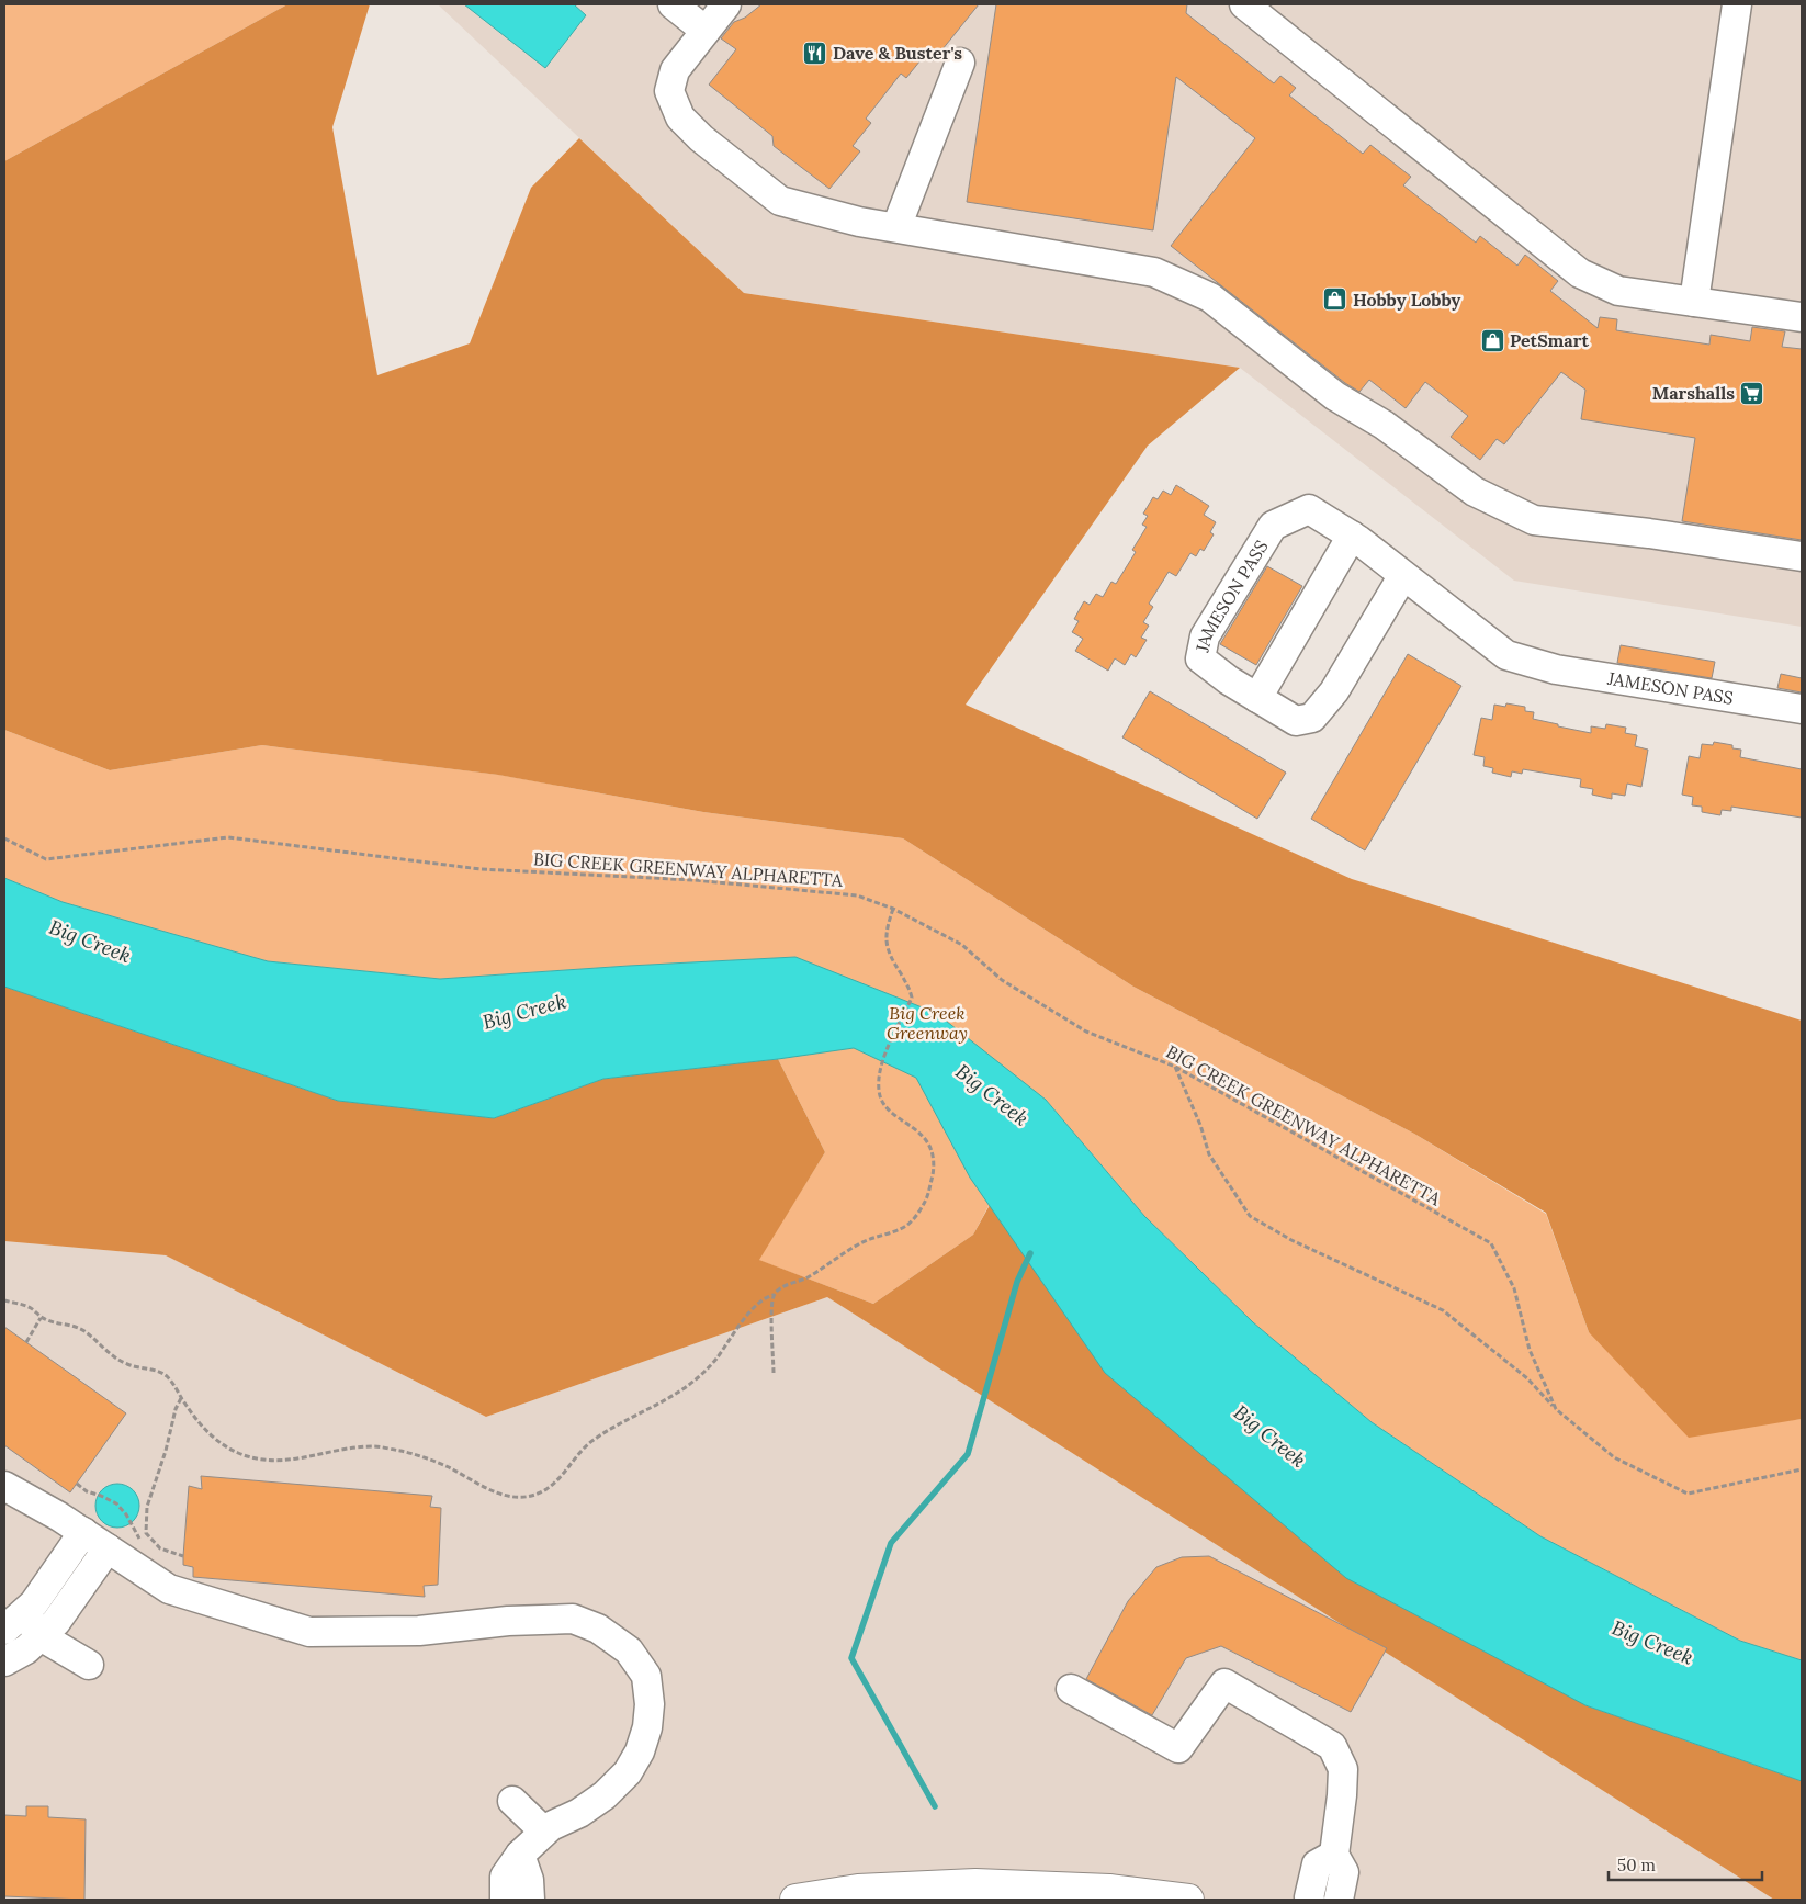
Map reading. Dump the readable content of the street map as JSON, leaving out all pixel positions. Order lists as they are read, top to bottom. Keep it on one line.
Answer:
{"streets":{"street":["JAMESON PASS"],"path":["BIG CREEK GREENWAY ALPHARETTA"]},"water":["Big Creek"],"parks":["Big Creek Greenway"],"places":{"restaurant":["Dave & Buster's"],"shop":["Hobby Lobby","PetSmart"],"supermarket":["Marshalls"]},"scale_bar":"50 m"}
